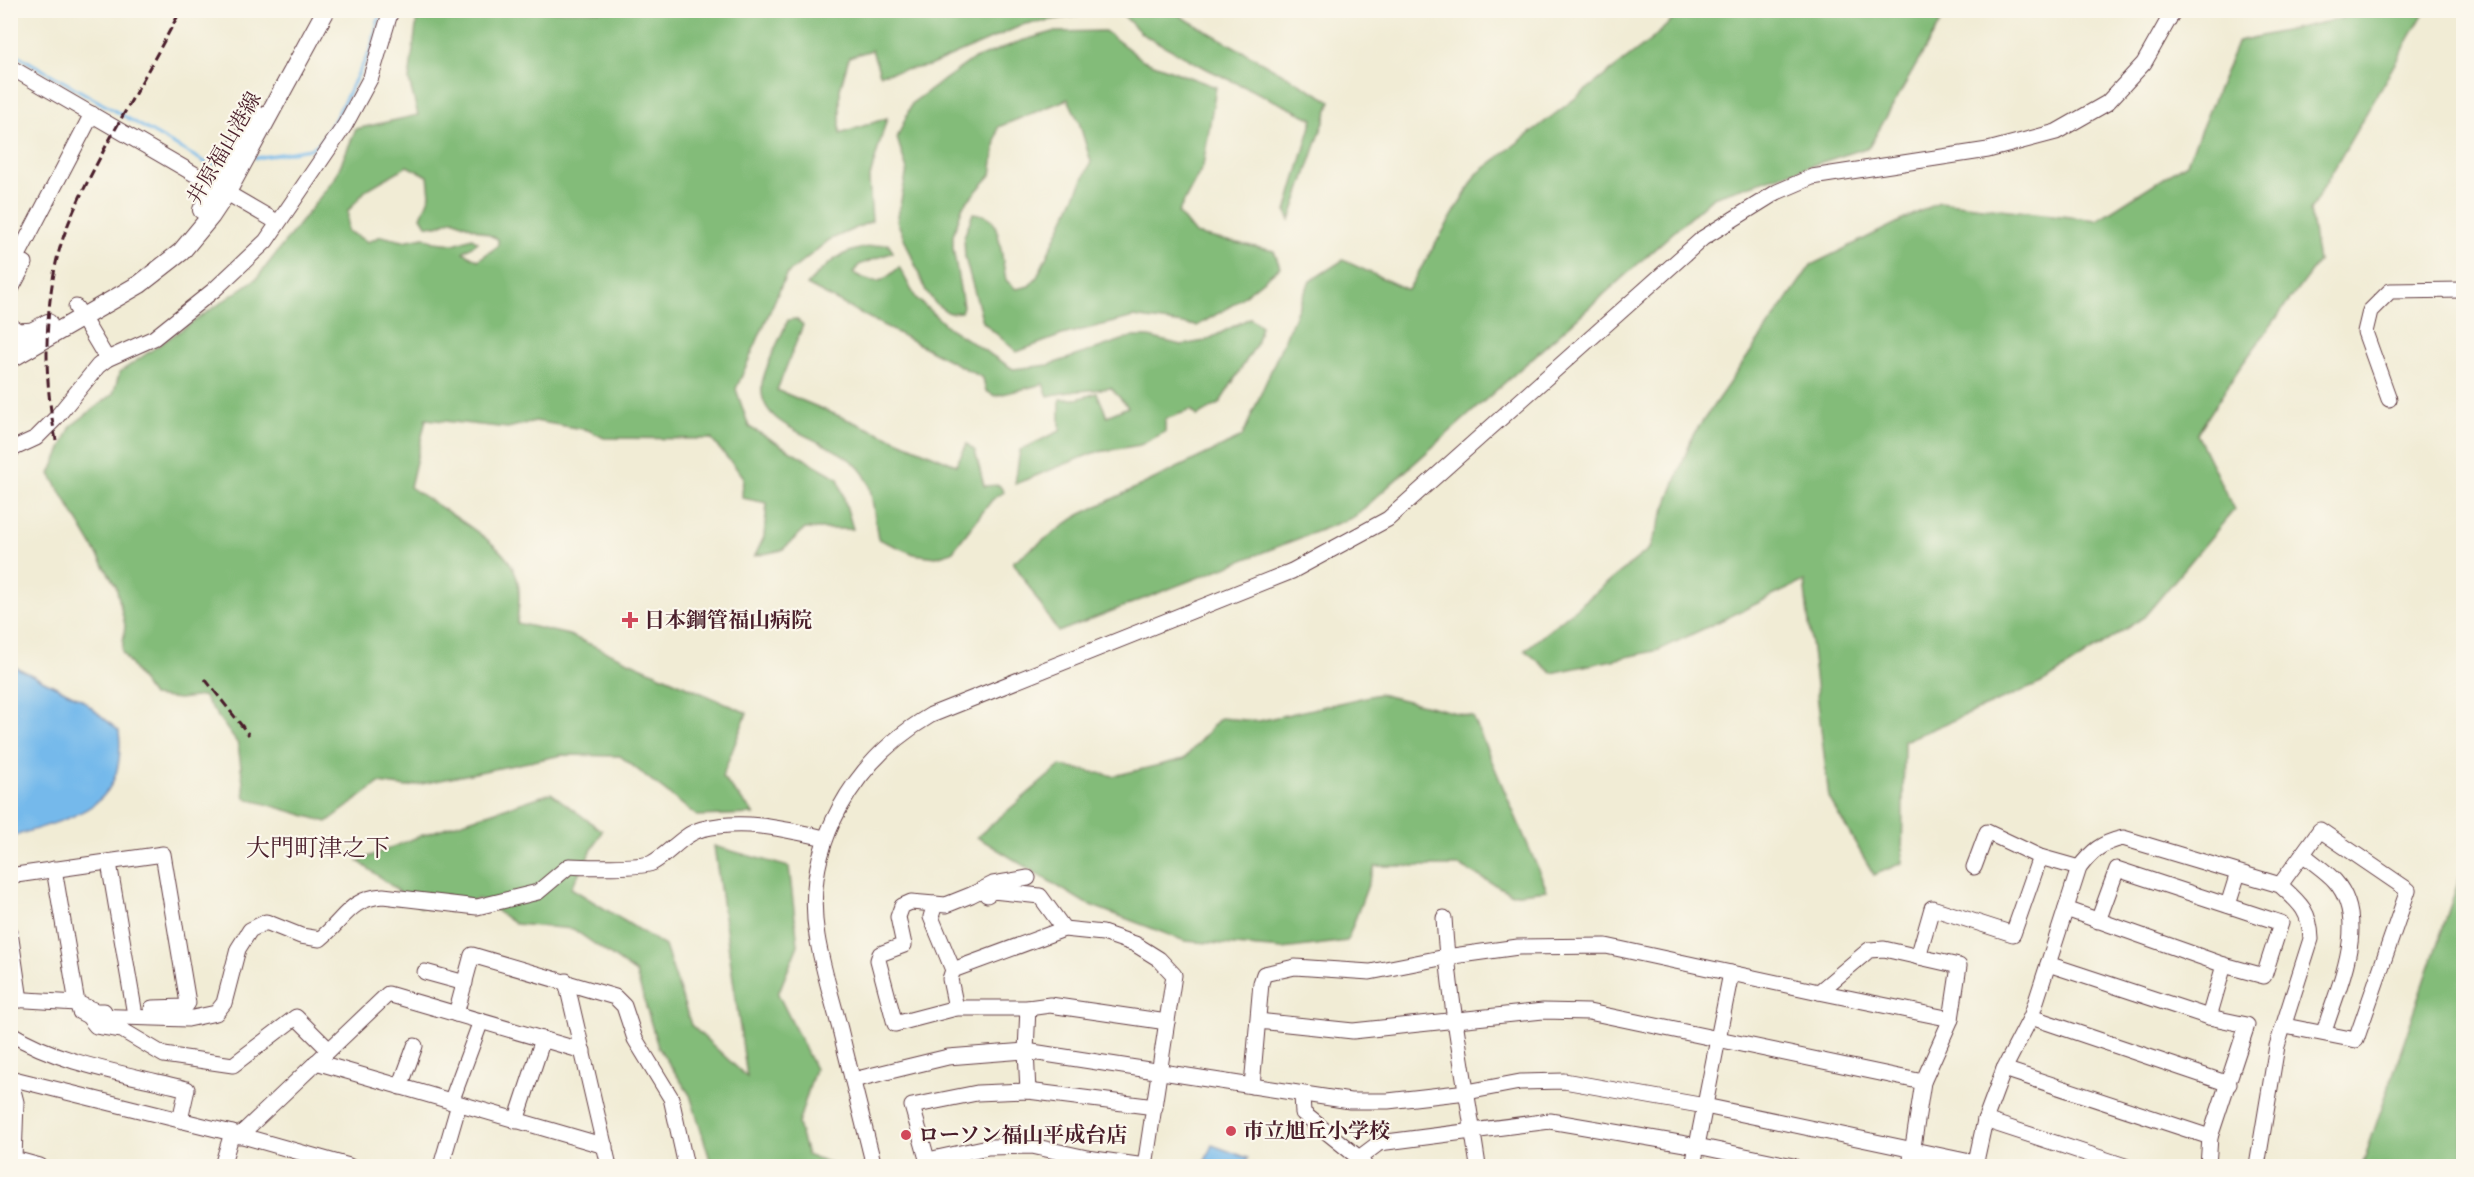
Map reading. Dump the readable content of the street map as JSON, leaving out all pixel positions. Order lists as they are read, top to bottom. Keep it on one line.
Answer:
{"streets":{"main road":["井原福山港線"]},"districts":["大門町津之下"],"places":{"health":["日本鋼管福山病院"],"other":["市立旭丘小学校","ローソン福山平成台店"]}}
